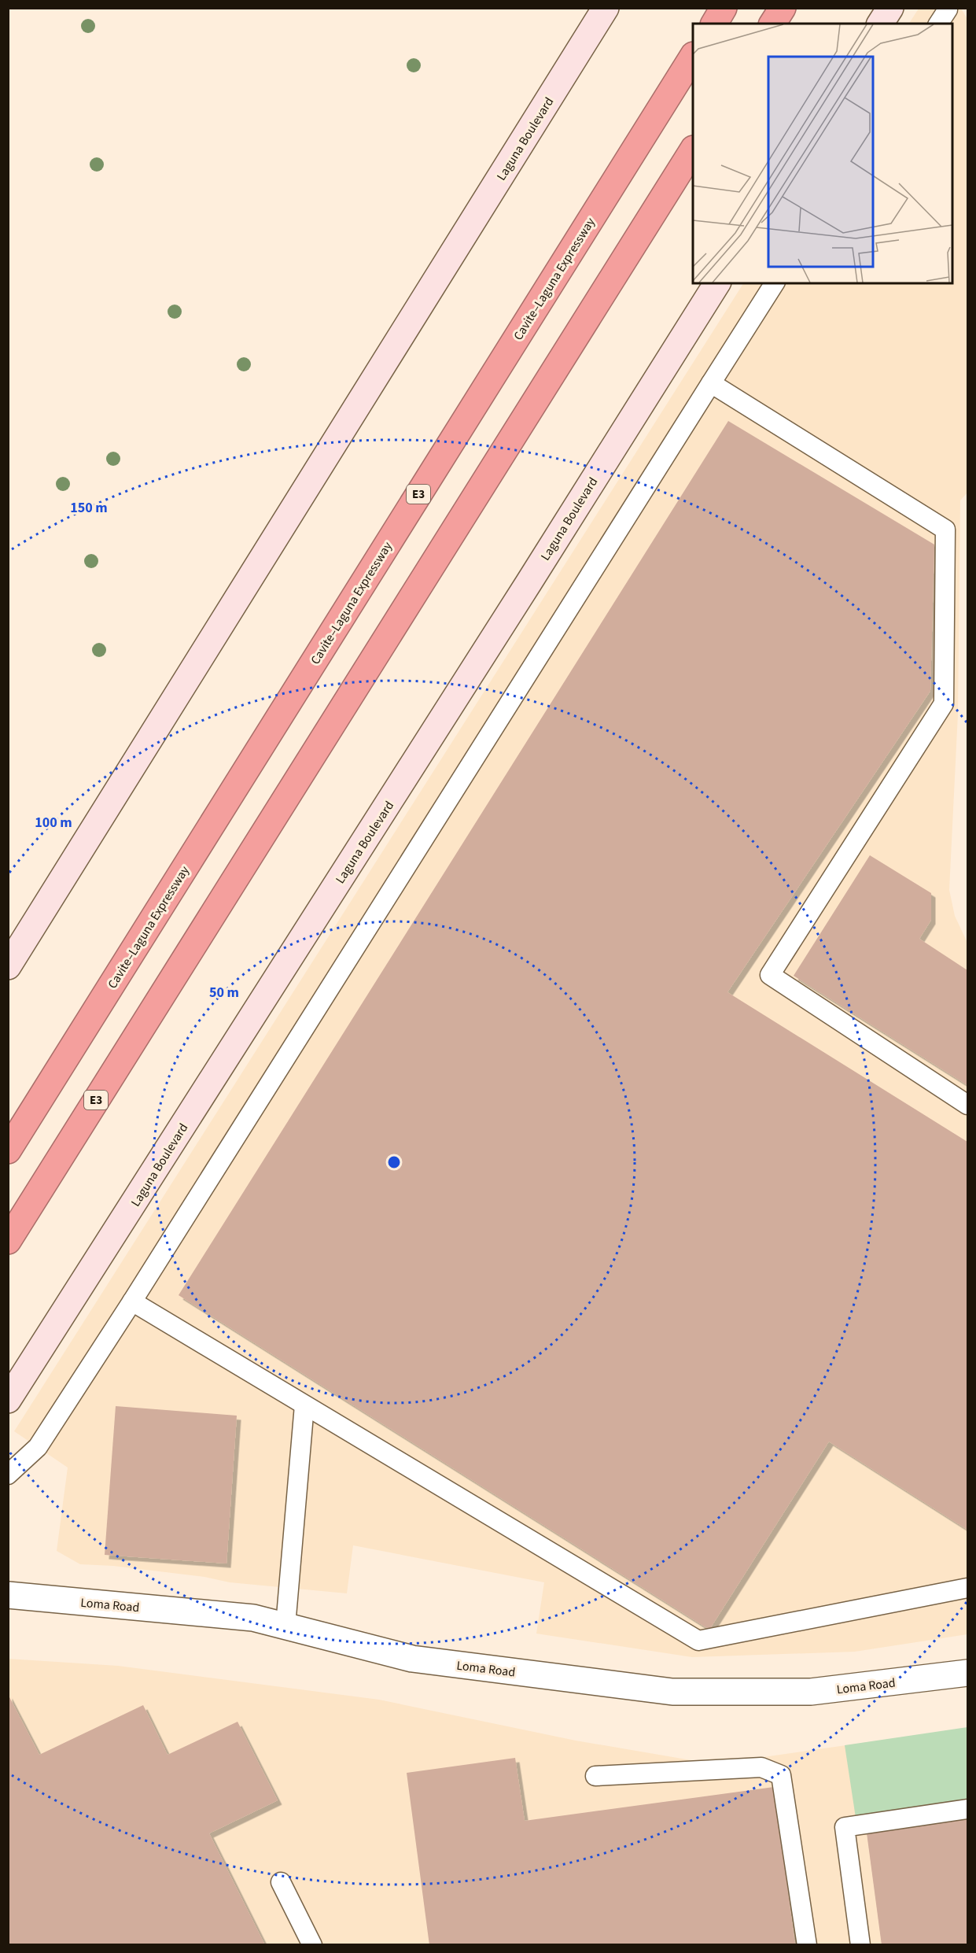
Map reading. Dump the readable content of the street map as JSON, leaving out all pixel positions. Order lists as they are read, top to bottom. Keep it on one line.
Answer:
{"streets":{"highway":["Cavite–Laguna Expressway","E3"],"main road":["Laguna Boulevard"],"street":["Loma Road"]},"rings":["150 m","100 m","50 m"]}
